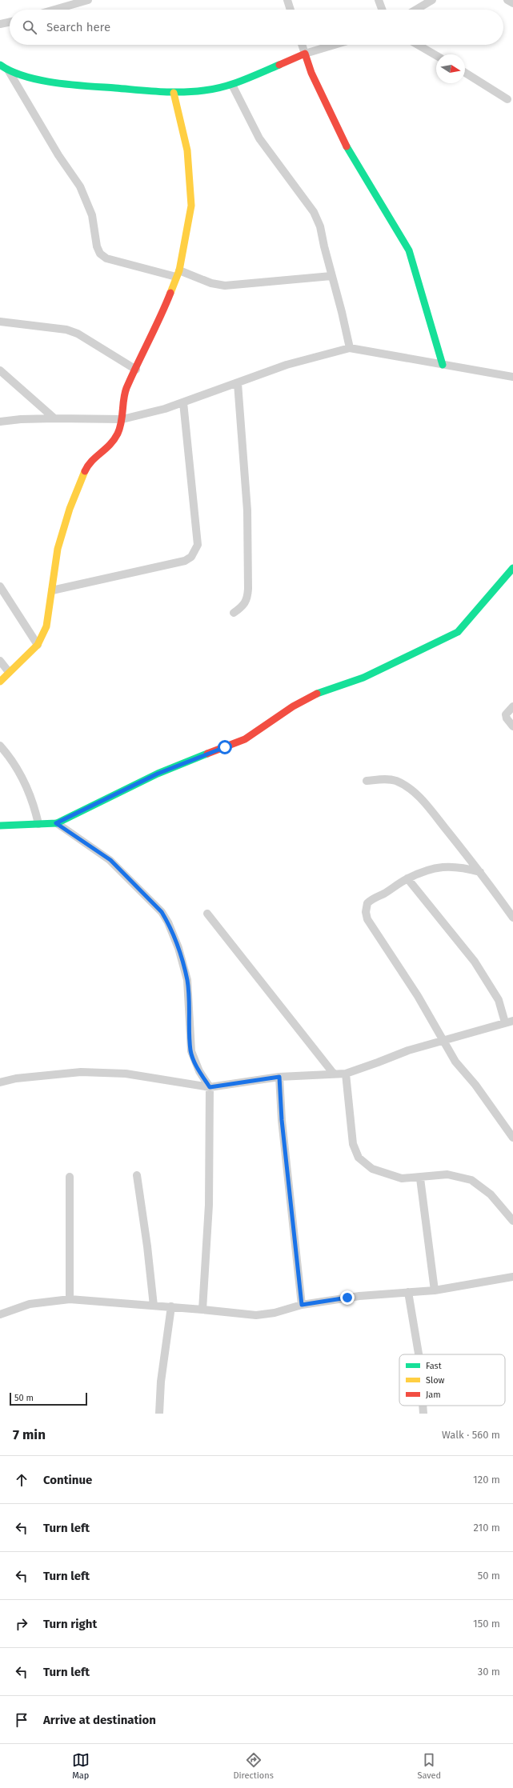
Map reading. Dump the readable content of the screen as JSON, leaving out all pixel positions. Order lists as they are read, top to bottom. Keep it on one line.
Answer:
{"legend":["Fast","Slow","Jam"],"scale_bar":"50 m","north":"right","page":{"search":"Search here","scale":"50 m","heading":["7 min","Walk · 560 m"],"list":[["Continue","120 m"],["Turn left","210 m"],["Turn left","50 m"],["Turn right","150 m"],["Turn left","30 m"],"Arrive at destination"],"nav":["Map","Directions","Saved"]}}
